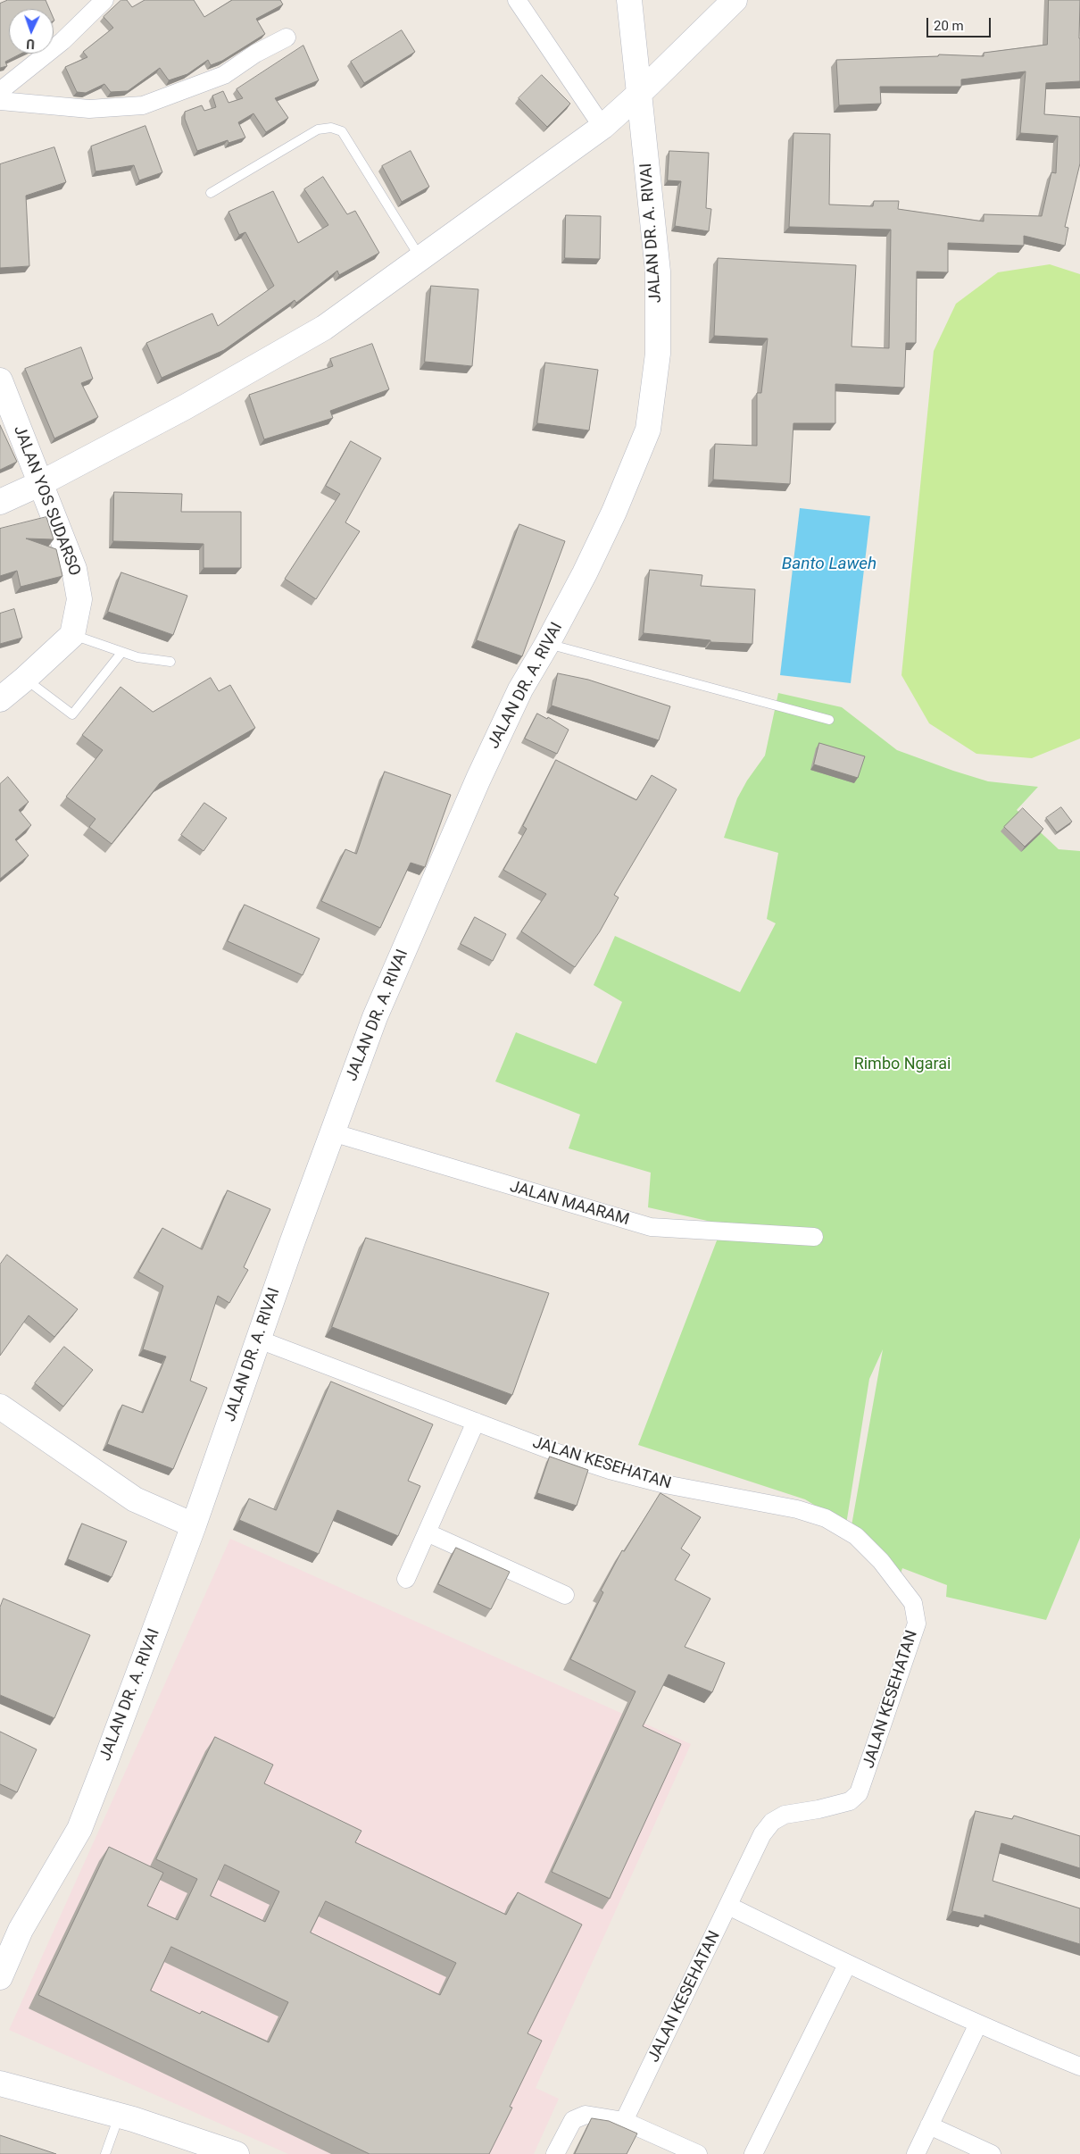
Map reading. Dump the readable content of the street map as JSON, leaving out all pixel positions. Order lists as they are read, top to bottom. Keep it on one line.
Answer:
{"streets":{"main road":["JALAN DR. A. RIVAI","JALAN YOS SUDARSO"],"street":["JALAN MAARAM","JALAN KESEHATAN"]},"crossings":[["JALAN DR. A. RIVAI","JALAN MAARAM"],["JALAN DR. A. RIVAI","JALAN KESEHATAN"]],"water":["Banto Laweh"],"parks":["Rimbo Ngarai"],"scale_bar":"20 m","north":"bottom"}
